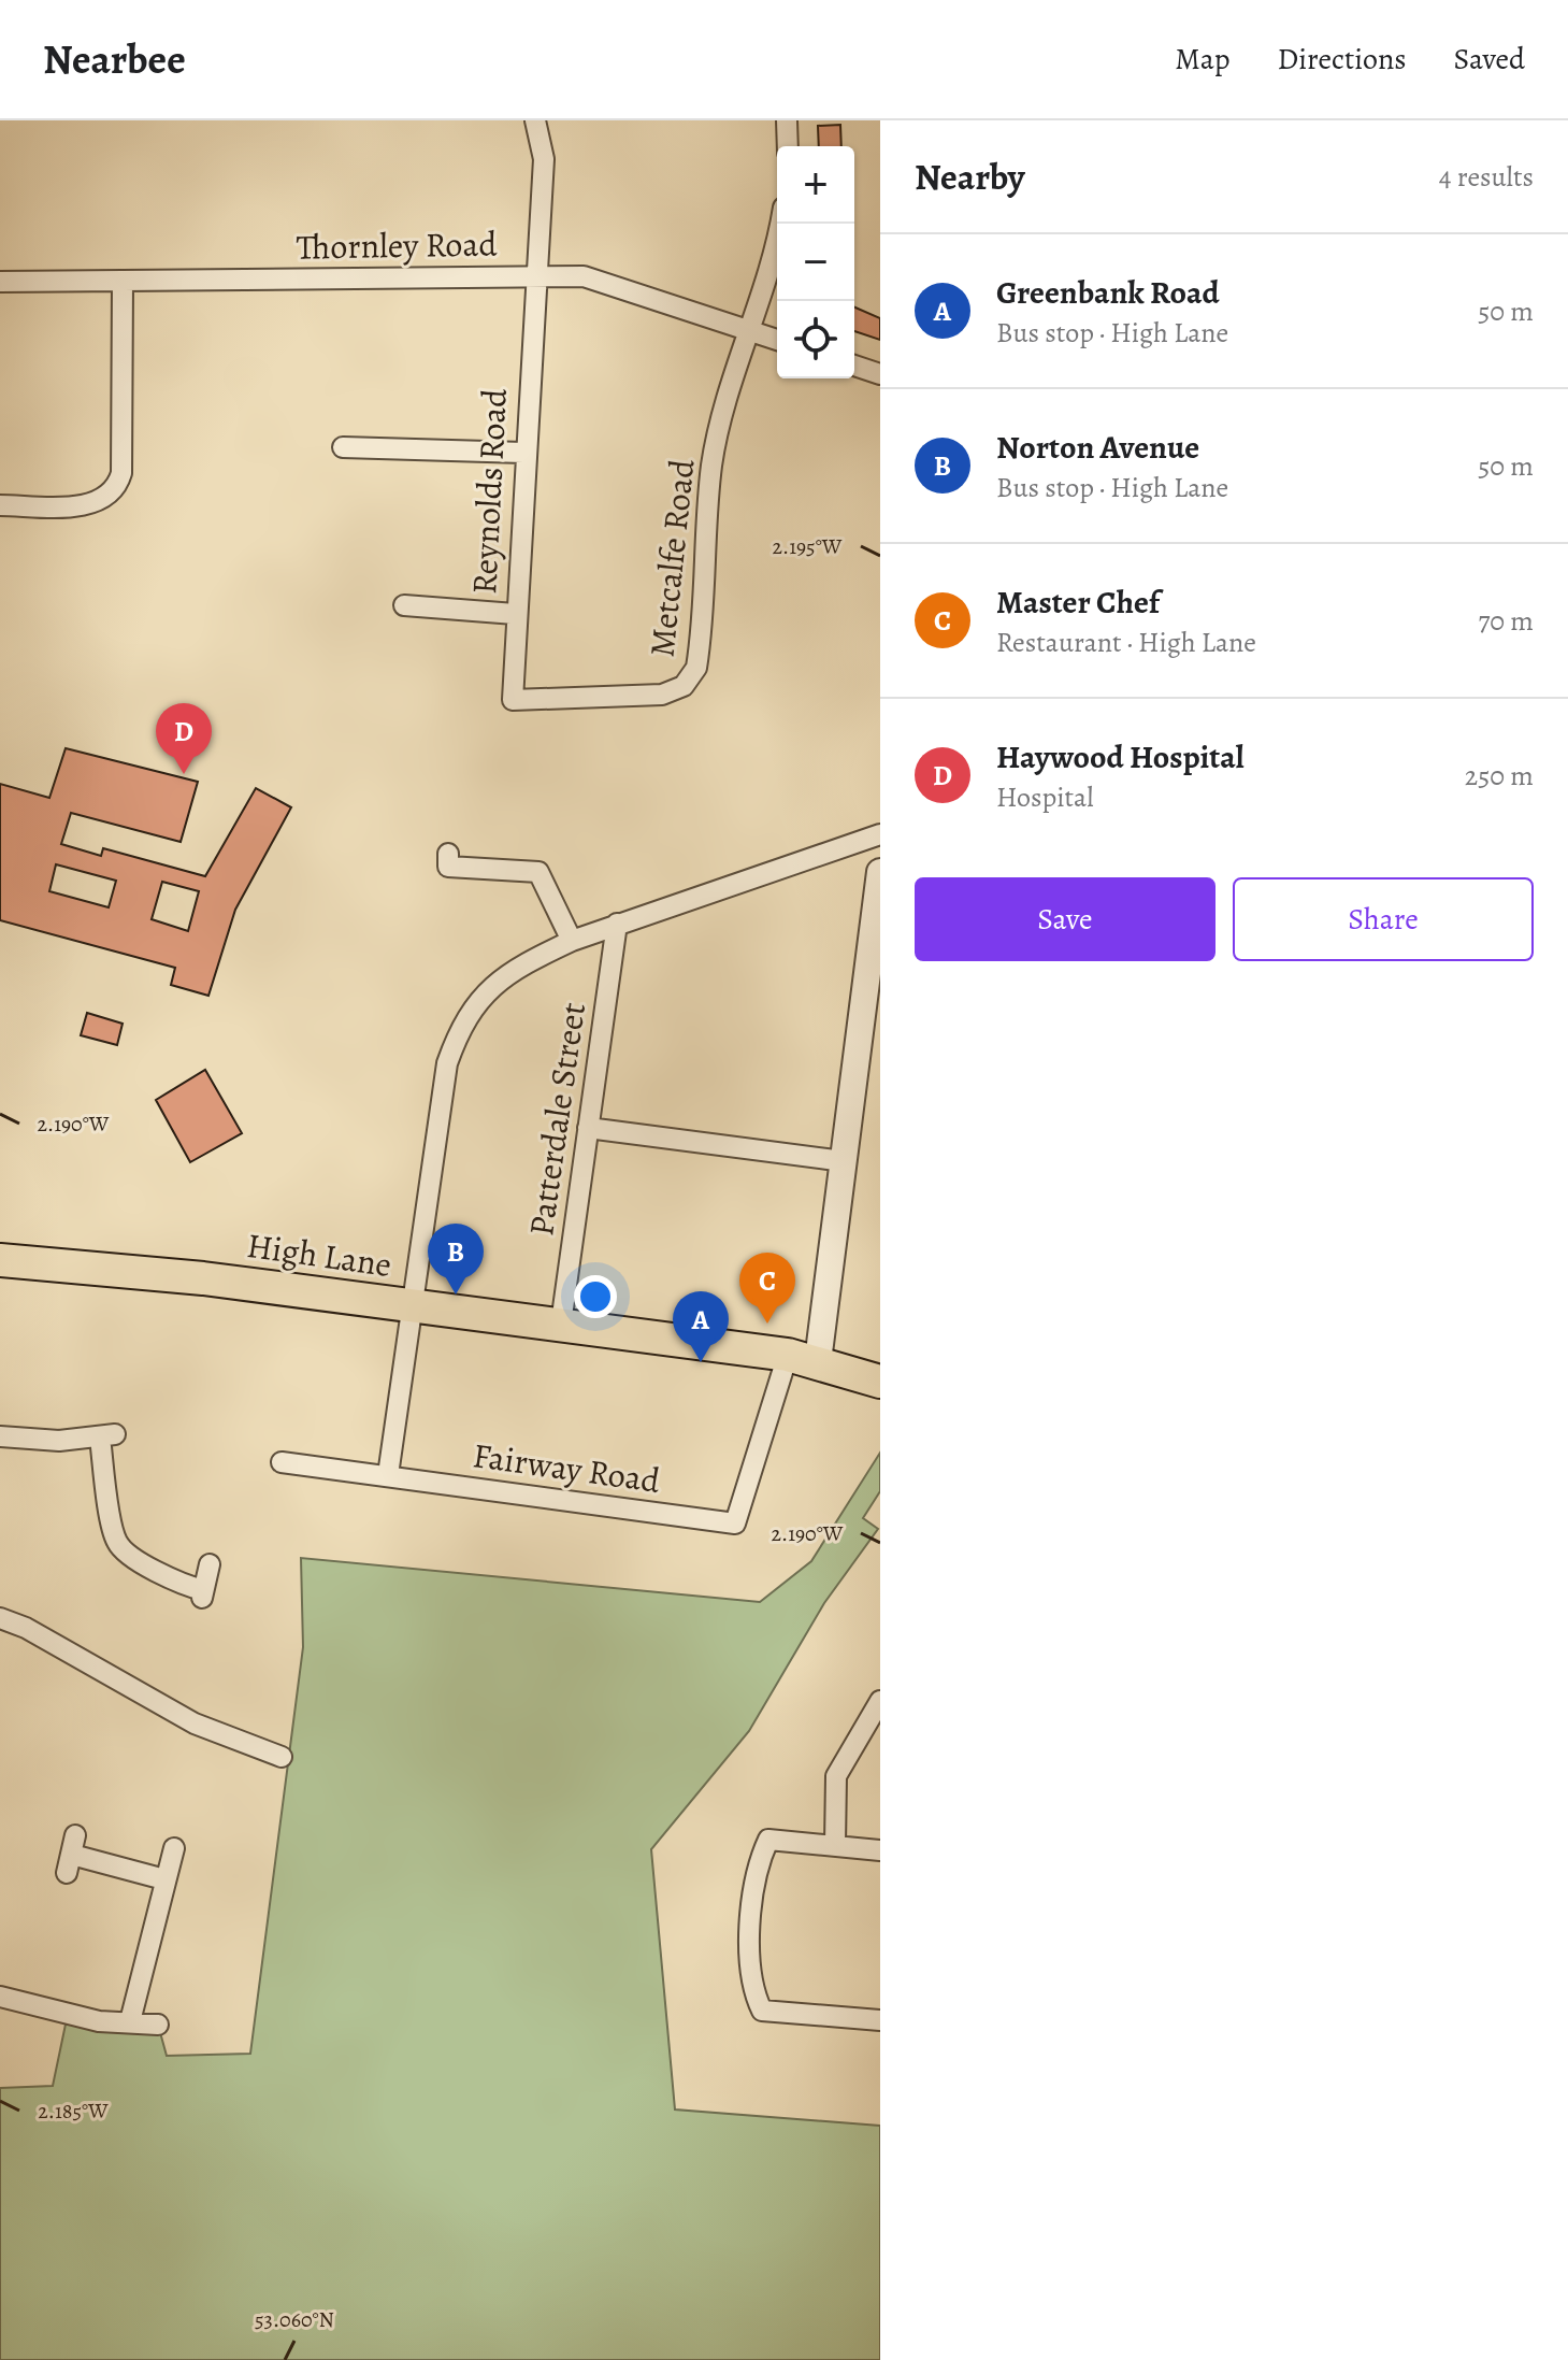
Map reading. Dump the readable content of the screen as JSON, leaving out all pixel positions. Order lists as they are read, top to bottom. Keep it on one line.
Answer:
{"streets":{"main road":["High Lane"],"street":["Thornley Road","Reynolds Road","Metcalfe Road","Patterdale Street","Fairway Road"]},"crossings":[["Thornley Road","Reynolds Road"],["Thornley Road","Metcalfe Road"],["Reynolds Road","Metcalfe Road"],["Patterdale Street","High Lane"],["High Lane","Fairway Road"]],"page":{"header":"Nearbee","nav":["Map","Directions","Saved"],"heading":["Nearby","4 results"],"map_buttons":["+","−"],"list":[{"mark":"A","name":"Greenbank Road","note":"Bus stop · High Lane","value":"50 m"},{"mark":"B","name":"Norton Avenue","note":"Bus stop · High Lane","value":"50 m"},{"mark":"C","name":"Master Chef","note":"Restaurant · High Lane","value":"70 m"},{"mark":"D","name":"Haywood Hospital","note":"Hospital","value":"250 m"}],"pins":["D","B","C","A"],"buttons":["Save","Share"]},"coordinates":["2.195°W","2.190°W","2.185°W","53.060°N"]}
